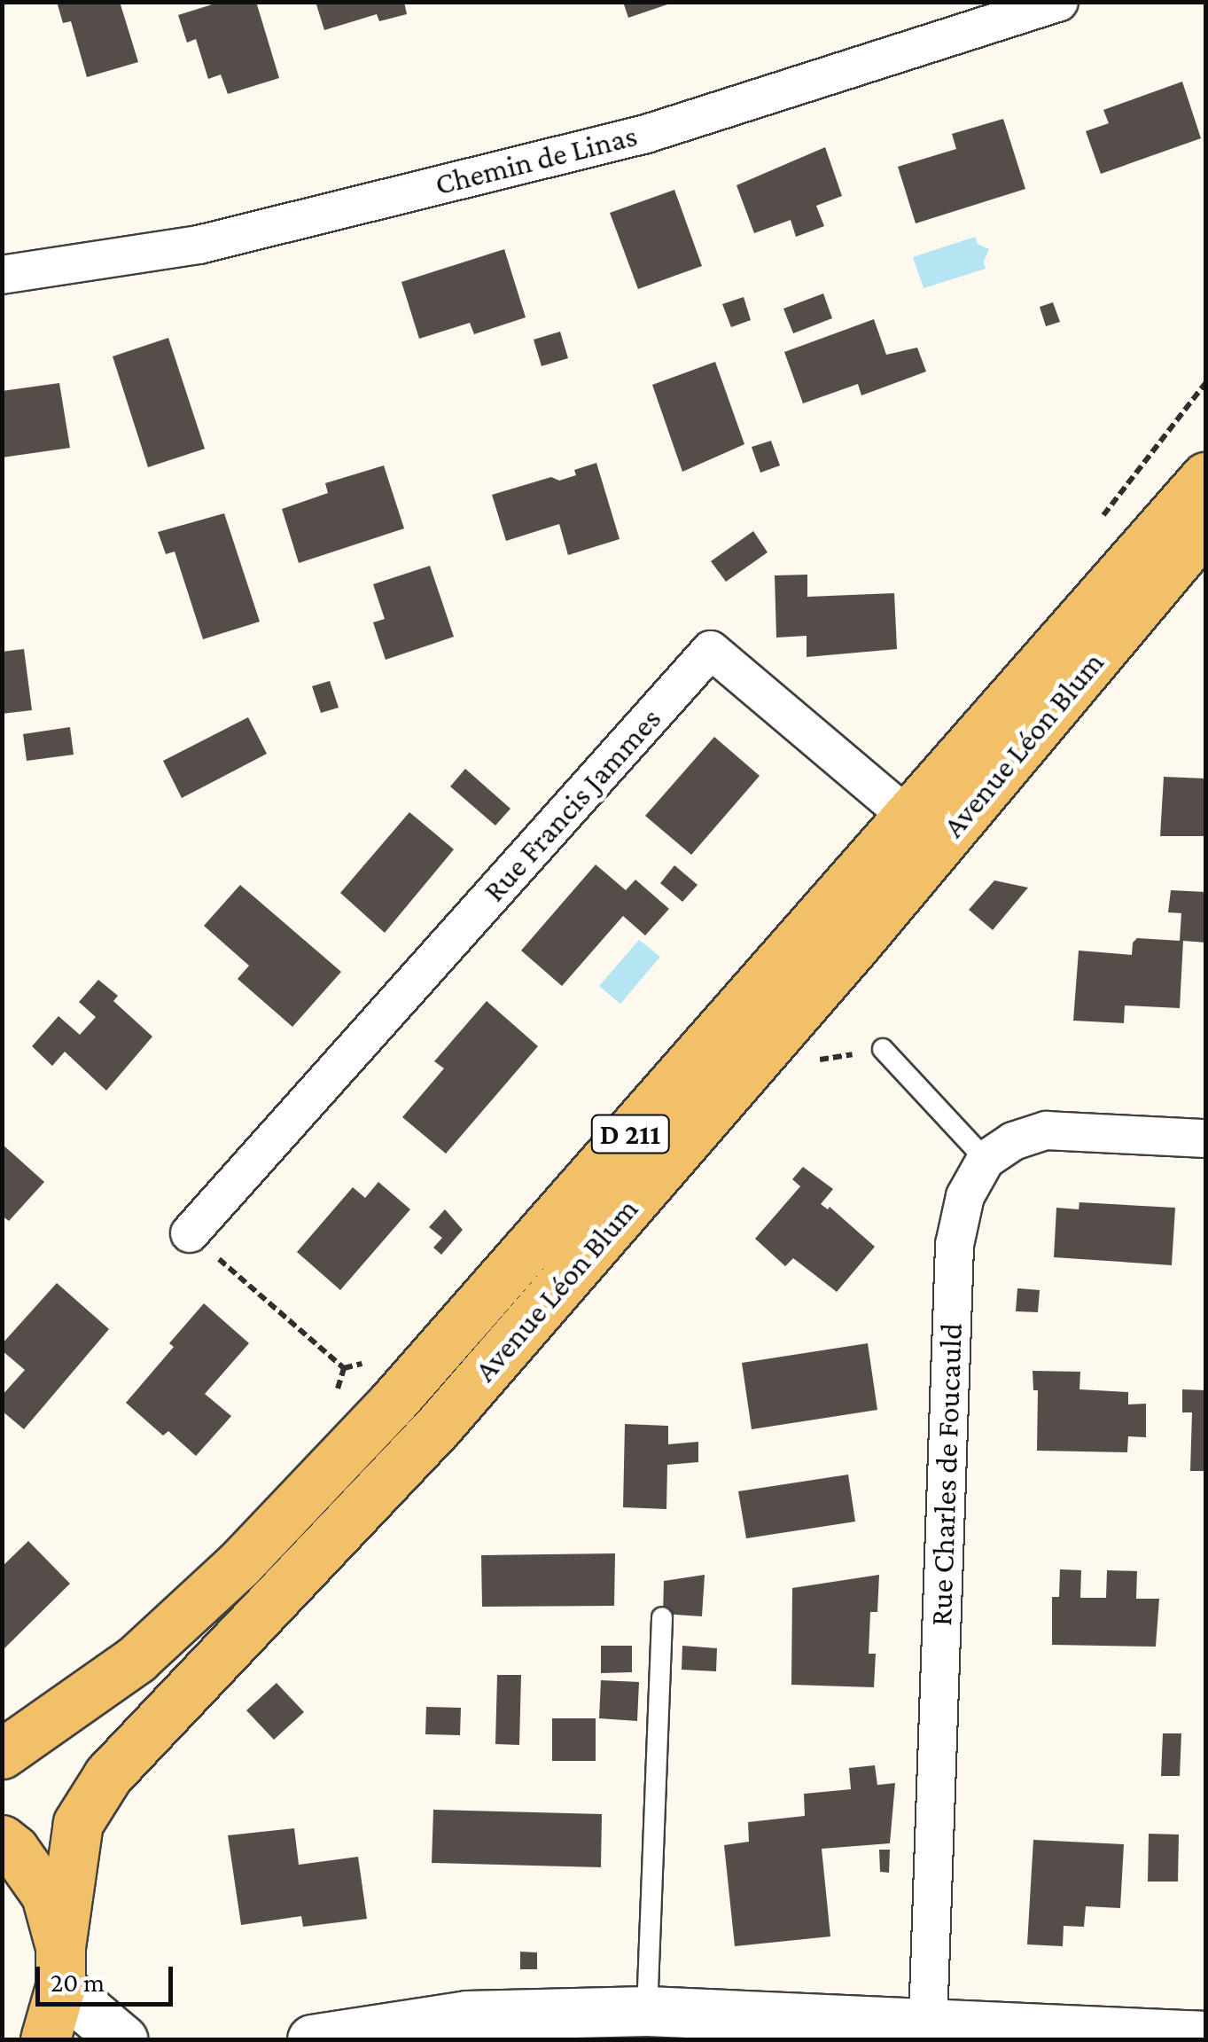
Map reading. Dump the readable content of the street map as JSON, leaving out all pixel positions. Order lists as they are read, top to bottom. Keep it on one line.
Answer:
{"streets":{"main road":["Avenue Léon Blum","D 211"],"street":["Chemin de Linas","Rue Francis Jammes","Rue Charles de Foucauld"]},"crossings":[["Avenue Léon Blum","Rue Francis Jammes"]],"scale_bar":"20 m"}
